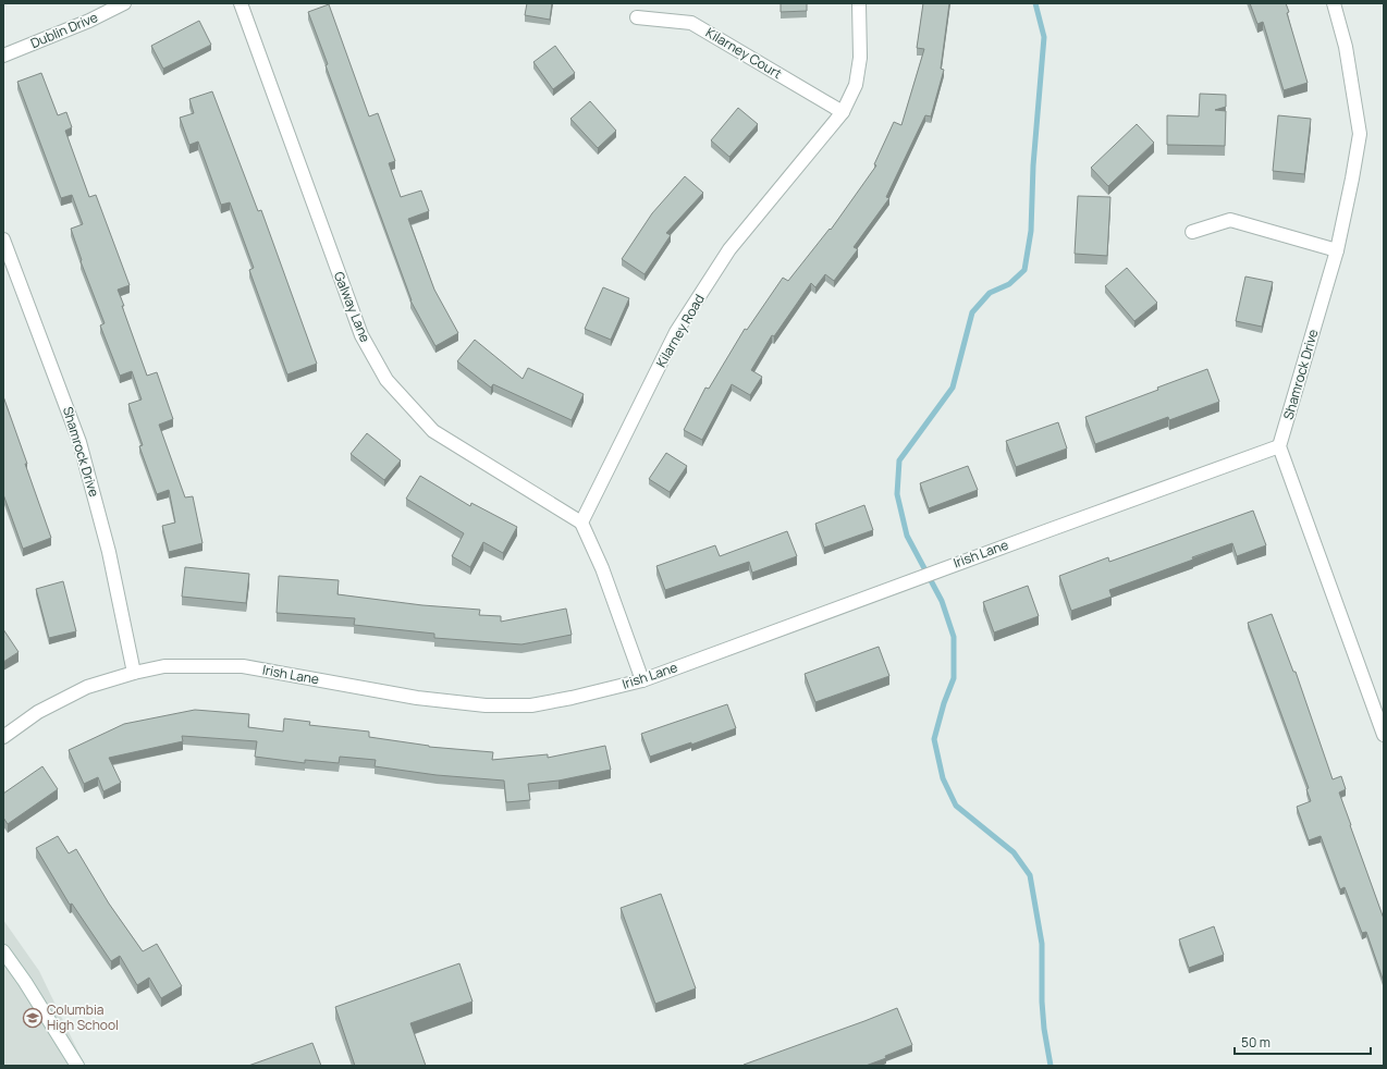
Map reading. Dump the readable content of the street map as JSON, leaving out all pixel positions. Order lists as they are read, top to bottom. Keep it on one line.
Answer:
{"streets":{"street":["Dublin Drive","Kilarney Court","Galway Lane","Kilarney Road","Shamrock Drive","Irish Lane"]},"crossings":[["Kilarney Court","Kilarney Road"],["Galway Lane","Kilarney Road"],["Shamrock Drive","Irish Lane"]],"places":{"school or university":["Columbia High School"]},"scale_bar":"50 m"}
